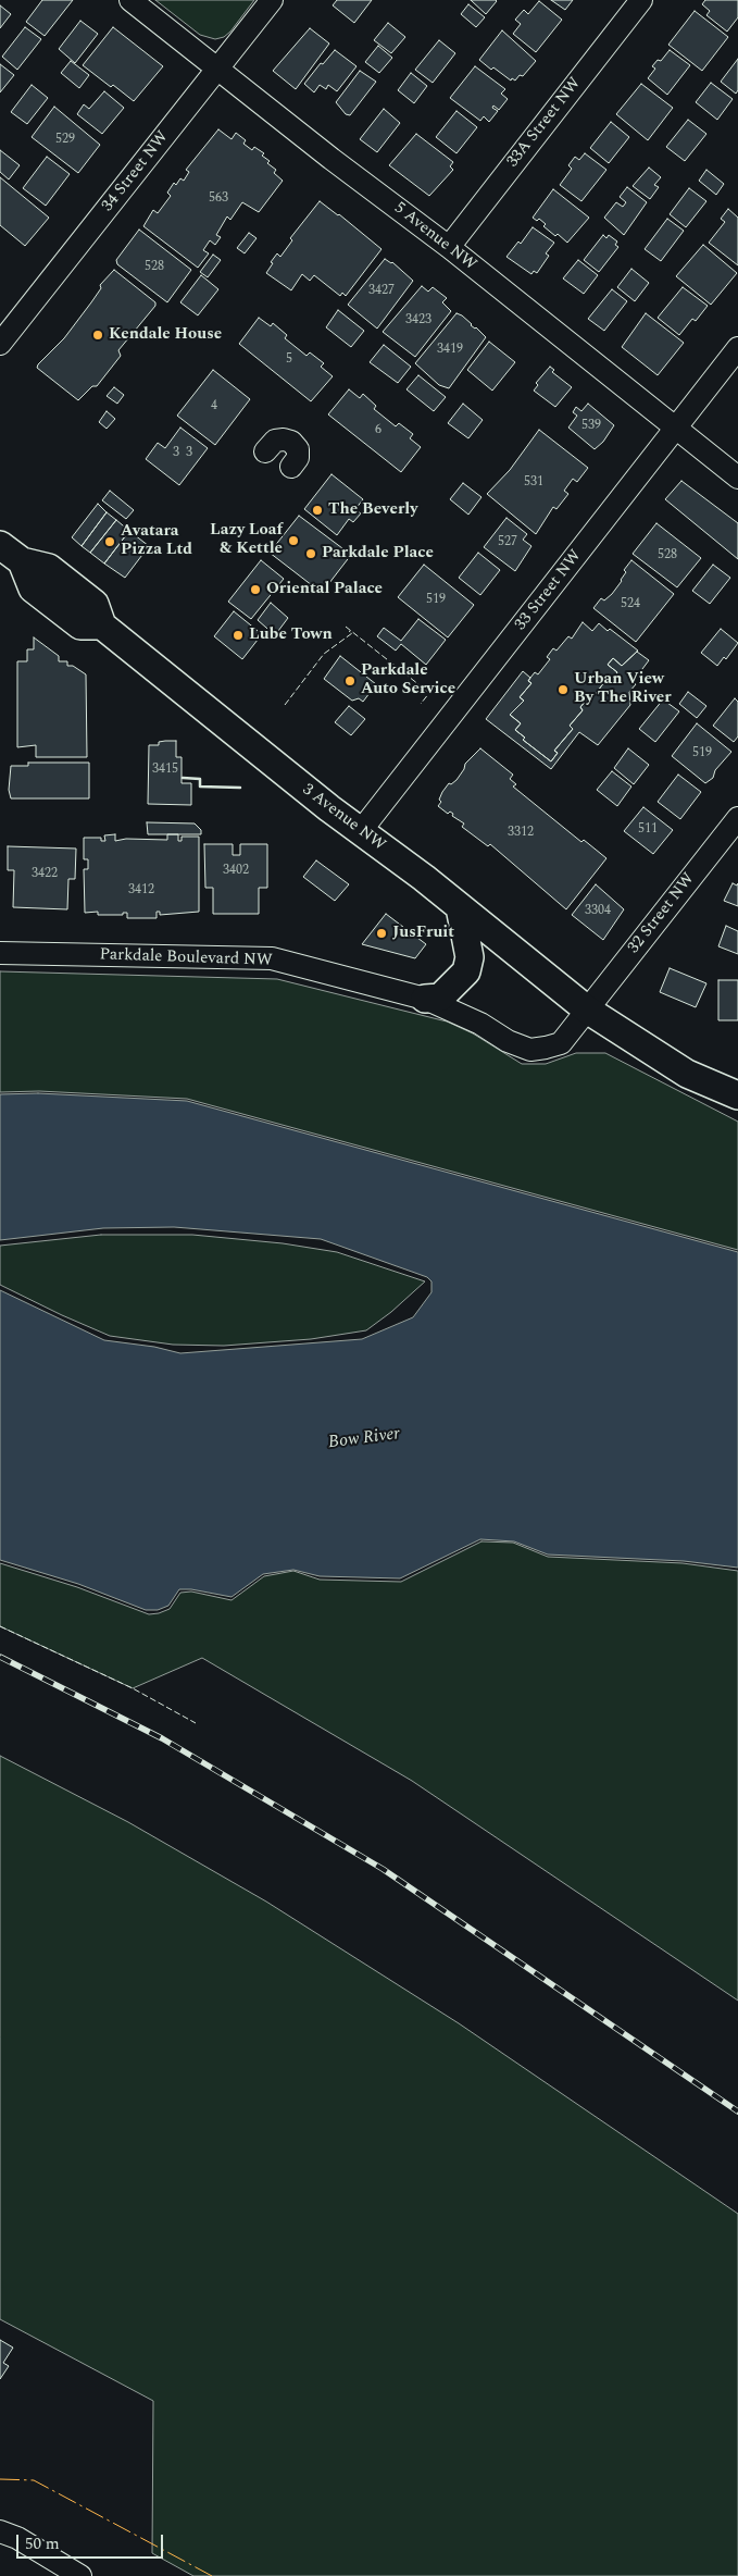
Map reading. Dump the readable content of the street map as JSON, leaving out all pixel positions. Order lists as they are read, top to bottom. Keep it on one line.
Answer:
{"streets":{"main road":["3 Avenue NW"],"street":["33A Street NW","34 Street NW","5 Avenue NW","33 Street NW","32 Street NW","Parkdale Boulevard NW"]},"crossings":[["33A Street NW","5 Avenue NW"],["34 Street NW","5 Avenue NW"],["5 Avenue NW","33 Street NW"],["33 Street NW","3 Avenue NW"],["3 Avenue NW","32 Street NW"],["3 Avenue NW","Parkdale Boulevard NW"],["32 Street NW","Parkdale Boulevard NW"]],"water":["Bow River"],"places":["Kendale House","The Beverly","Lazy Loaf & Kettle","Avatara Pizza Ltd","Parkdale Place","Oriental Palace","Lube Town","Parkdale Auto Service","Urban View By The River","JusFruit"],"house_numbers":["529","563","528","3427","3423","3419","5","4","539","6","3","3","531","527","528","519","524","519","3415","511","3312","3402","3422","3412","3304"],"scale_bar":"50 m"}
